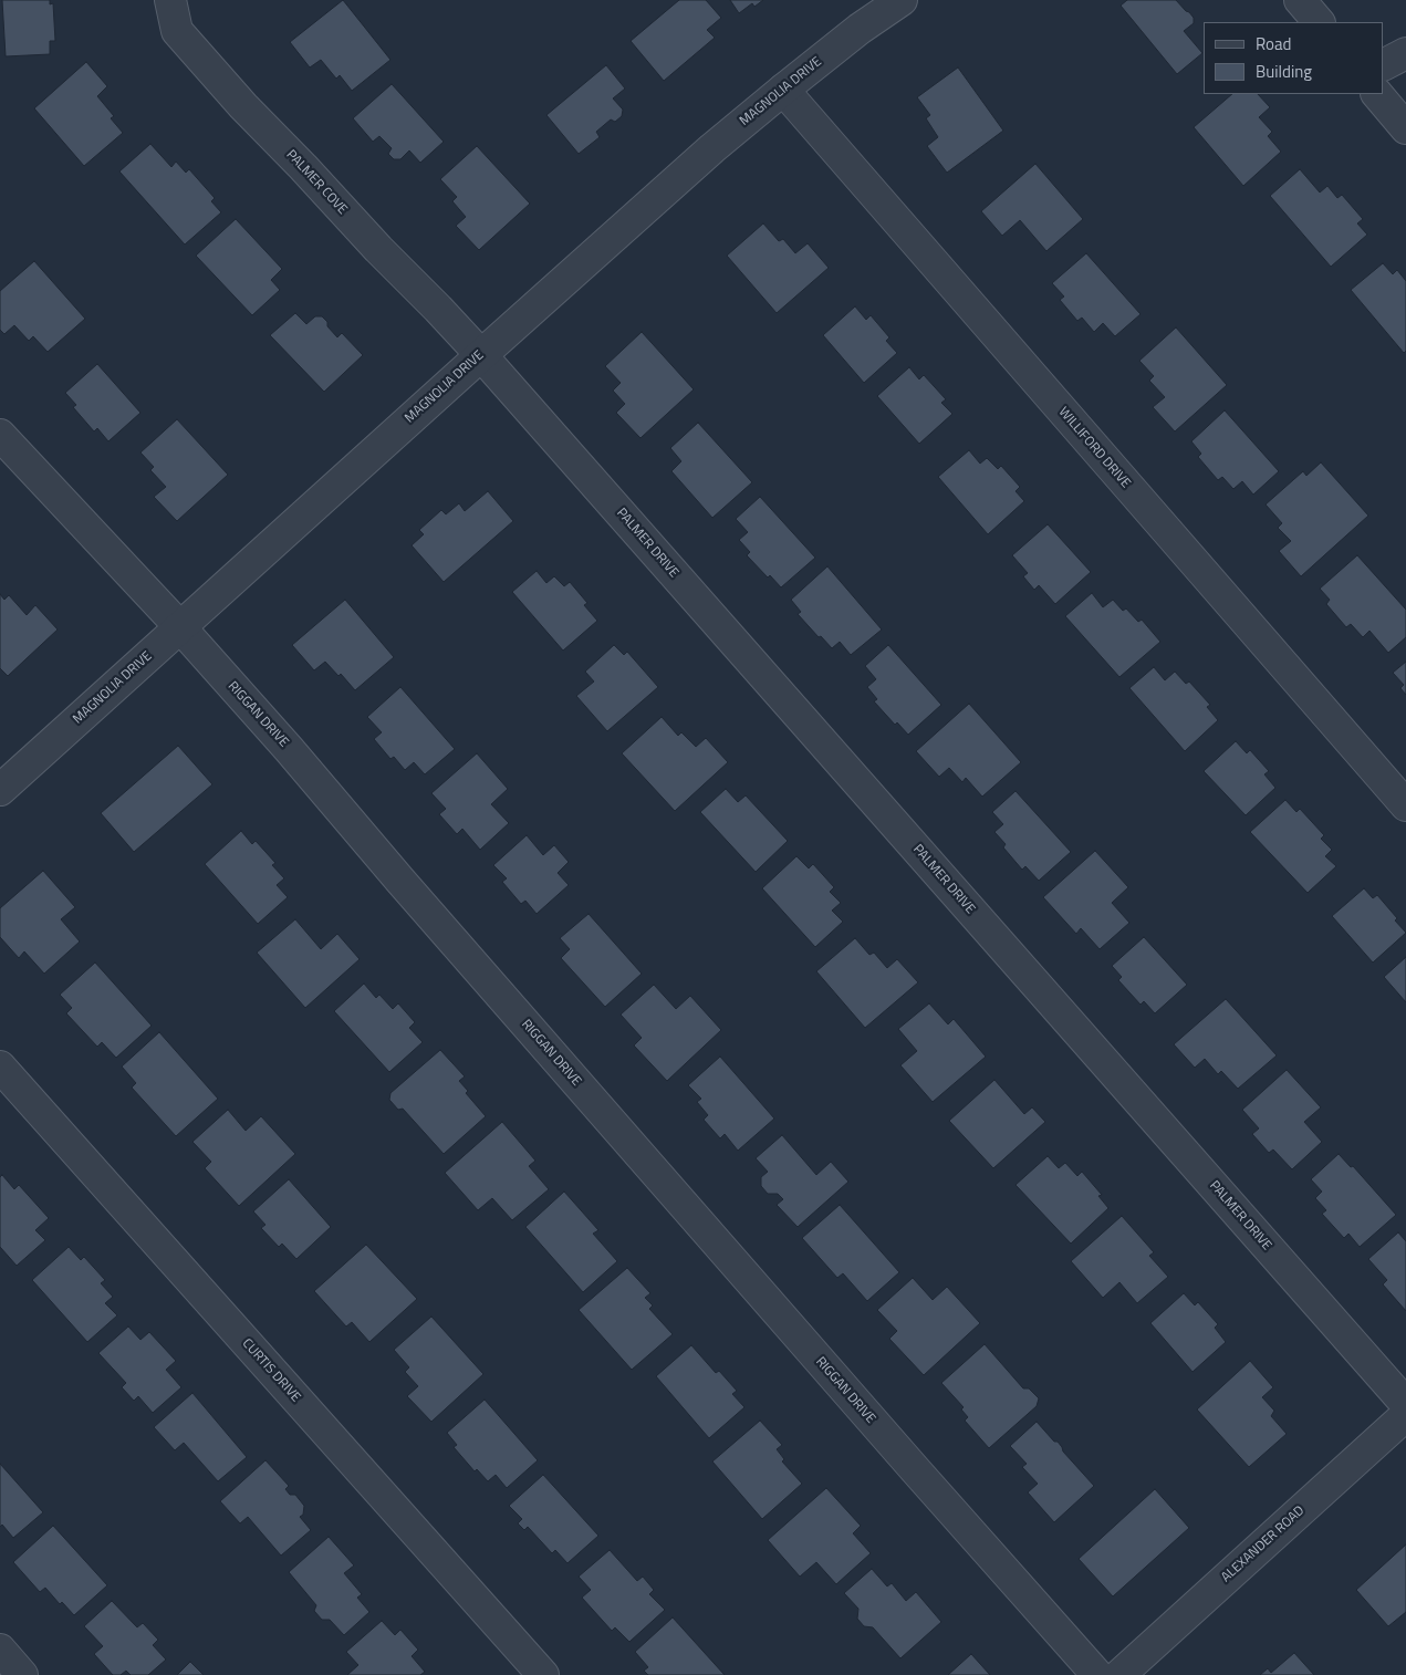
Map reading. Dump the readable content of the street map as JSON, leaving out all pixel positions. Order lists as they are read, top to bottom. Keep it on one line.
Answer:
{"streets":{"street":["MAGNOLIA DRIVE","PALMER COVE","WILLIFORD DRIVE","PALMER DRIVE","RIGGAN DRIVE","CURTIS DRIVE","ALEXANDER ROAD"]},"crossings":[["MAGNOLIA DRIVE","PALMER COVE"],["MAGNOLIA DRIVE","WILLIFORD DRIVE"],["MAGNOLIA DRIVE","PALMER DRIVE"],["MAGNOLIA DRIVE","RIGGAN DRIVE"],["PALMER COVE","PALMER DRIVE"]],"legend":["Road","Building"]}
